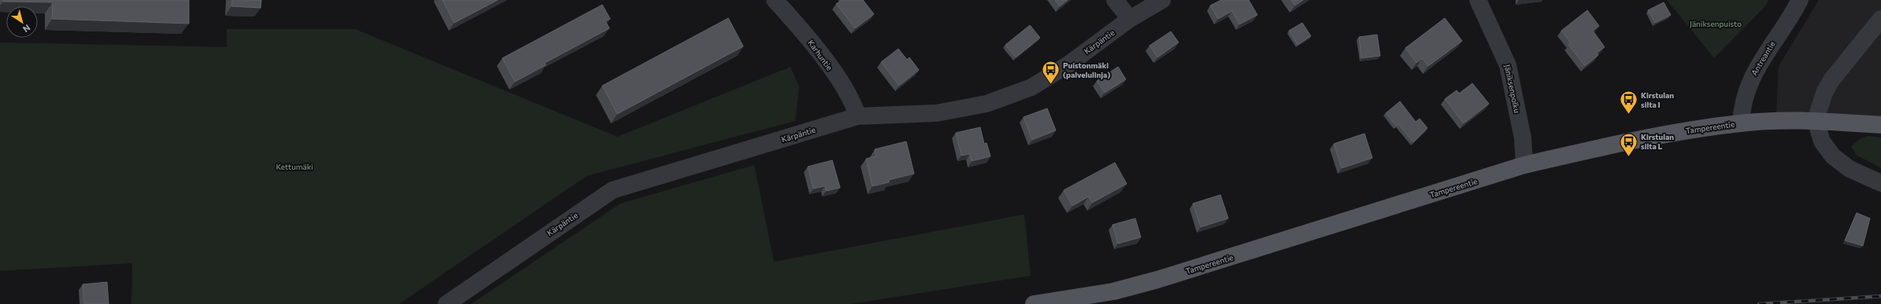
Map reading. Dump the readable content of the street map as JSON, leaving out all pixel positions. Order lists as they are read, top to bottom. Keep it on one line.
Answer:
{"streets":{"main road":["Tampereentie"],"street":["Kärpäntie","Karhuntie","Antreantie","Jäniksenpolku"]},"crossings":[["Kärpäntie","Karhuntie"],["Antreantie","Tampereentie"],["Jäniksenpolku","Tampereentie"]],"parks":["Jäniksenpuisto","Kettumäki"],"places":{"bus stop":["Puistonmäki (palvelulinja)","Kirstulan silta I","Kirstulan silta L"]},"north":"bottom right"}
